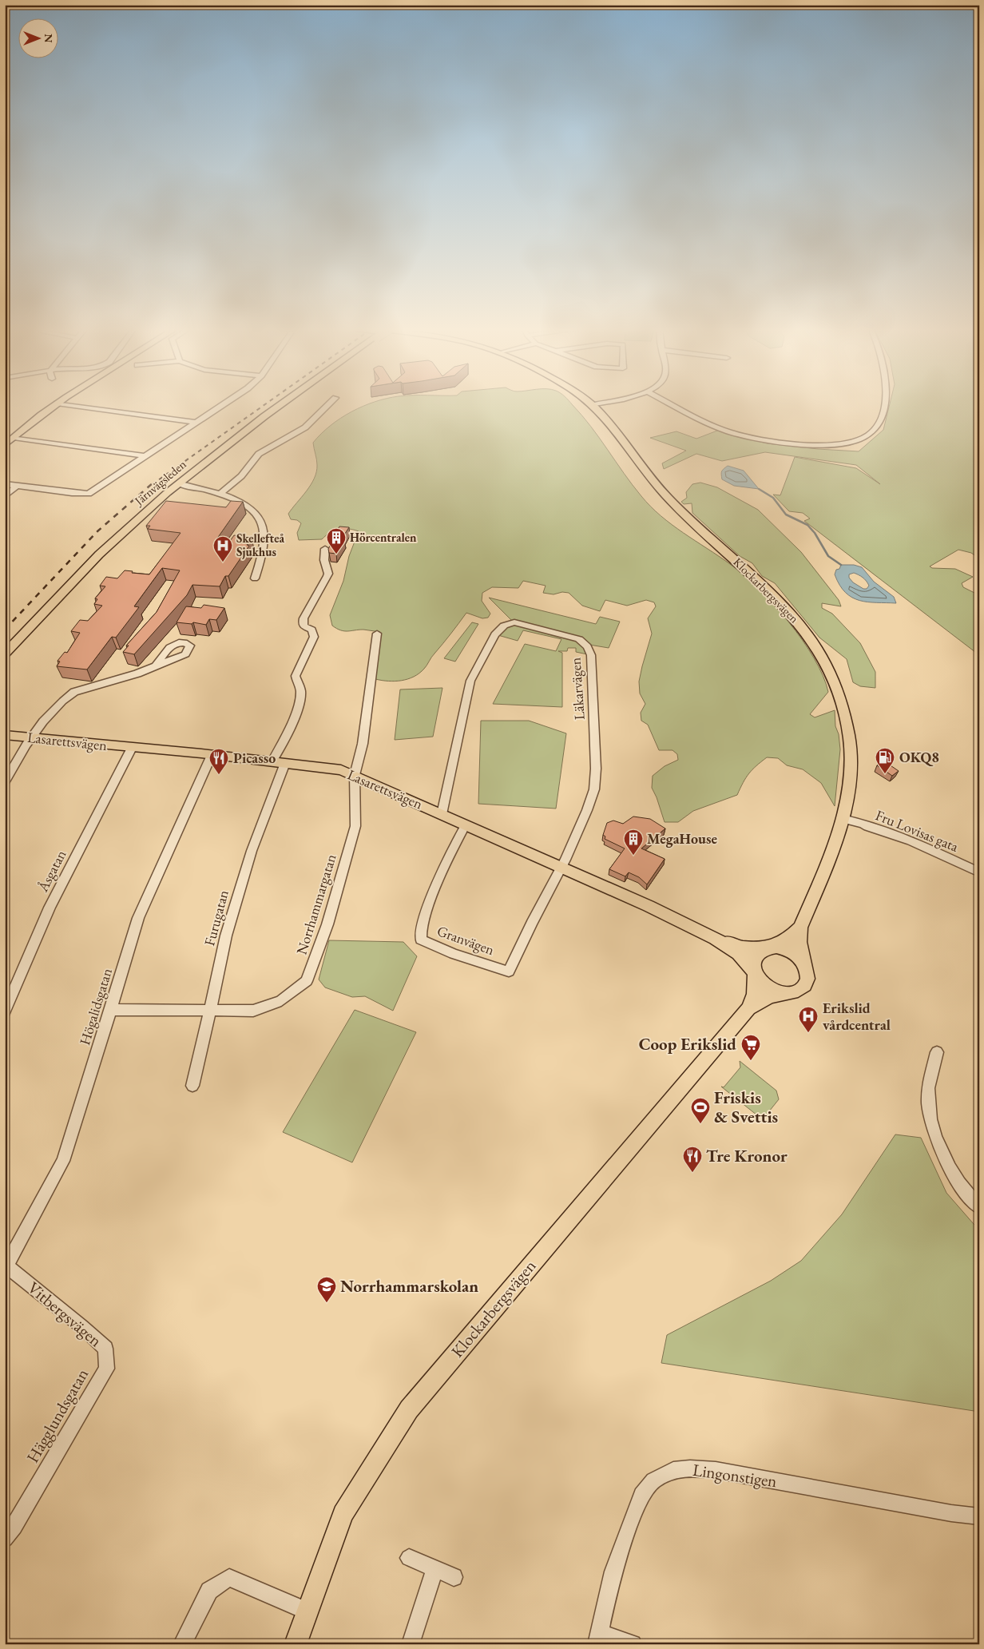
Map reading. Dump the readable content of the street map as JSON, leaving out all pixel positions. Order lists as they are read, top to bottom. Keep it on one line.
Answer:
{"streets":{"main road":["Järnvägsleden","Klockarbergsvägen","Lasarettsvägen"],"street":["Läkarvägen","Fru Lovisas gata","Åsgatan","Norrhammargatan","Furugatan","Granvägen","Högalidsgatan","Vitbergsvägen","Hägglundsgatan","Lingonstigen"]},"crossings":[["Klockarbergsvägen","Lasarettsvägen"],["Klockarbergsvägen","Fru Lovisas gata"],["Läkarvägen","Lasarettsvägen"],["Läkarvägen","Granvägen"],["Lasarettsvägen","Åsgatan"],["Lasarettsvägen","Norrhammargatan"],["Lasarettsvägen","Furugatan"],["Lasarettsvägen","Granvägen"],["Lasarettsvägen","Högalidsgatan"],["Norrhammargatan","Furugatan"],["Norrhammargatan","Högalidsgatan"],["Högalidsgatan","Vitbergsvägen"],["Vitbergsvägen","Hägglundsgatan"]],"places":{"building":["Hörcentralen","MegaHouse"],"hospital":["Skellefteå Sjukhus","Erikslid vårdcentral"],"fuel station":["OKQ8"],"restaurant":["Picasso","Tre Kronor"],"supermarket":["Coop Erikslid"],"sports":["Friskis & Svettis"],"school or university":["Norrhammarskolan"]},"north":"right"}
